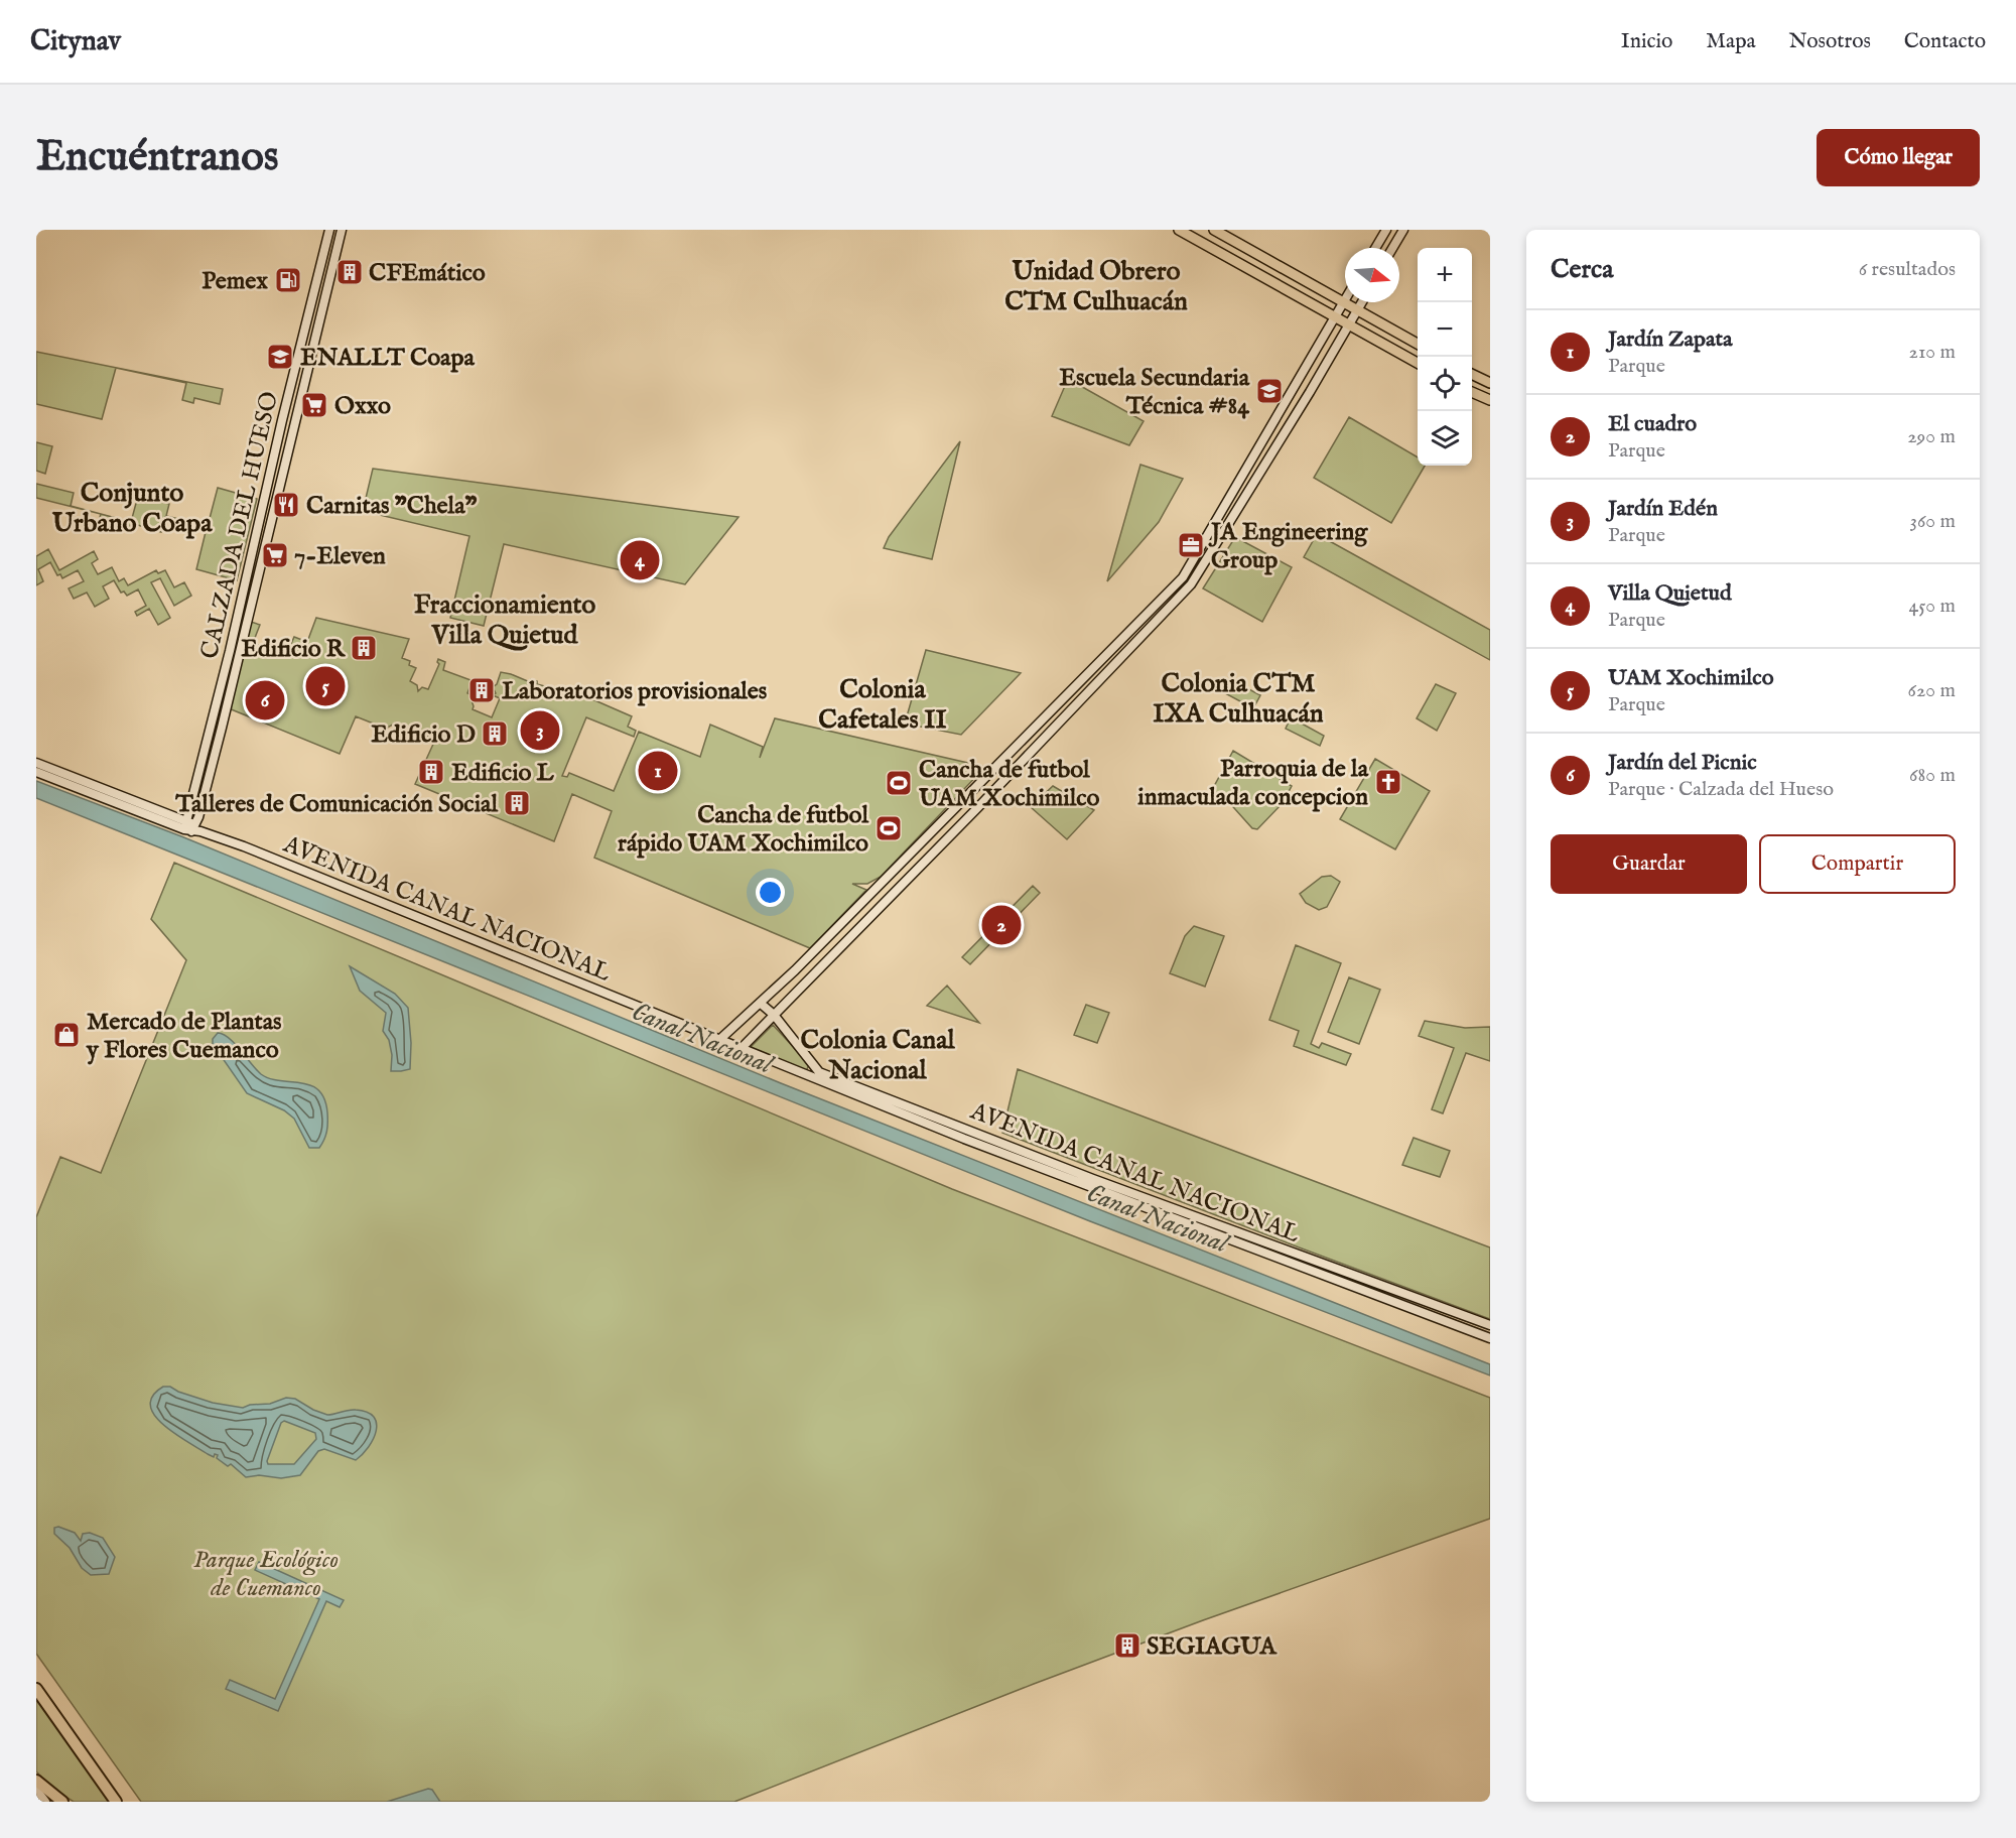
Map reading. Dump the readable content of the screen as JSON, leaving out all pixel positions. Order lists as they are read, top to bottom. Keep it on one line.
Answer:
{"streets":{"main road":["CALZADA DEL HUESO","AVENIDA CANAL NACIONAL"]},"crossings":[["CALZADA DEL HUESO","AVENIDA CANAL NACIONAL"]],"districts":["Unidad Obrero CTM Culhuacán","Conjunto Urbano Coapa","Fraccionamiento Villa Quietud","Colonia CTM IXA Culhuacán","Colonia Cafetales II","Colonia Canal Nacional"],"water":["Canal Nacional"],"parks":["Parque Ecológico de Cuemanco"],"places":{"building":["CFEmático","Edificio R","Laboratorios provisionales","Edificio D","Edificio L","Talleres de Comunicación Social","SEGIAGUA"],"fuel station":["Pemex"],"school or university":["ENALLT Coapa","Escuela Secundaria Técnica #84"],"supermarket":["Oxxo","7-Eleven"],"restaurant":["Carnitas \"Chela\""],"office":["JA Engineering Group"],"church":["Parroquia de la inmaculada concepcion"],"sports":["Cancha de futbol UAM Xochimilco","Cancha de futbol rápido UAM Xochimilco"],"shop":["Mercado de Plantas y Flores Cuemanco"]},"north":"right","page":{"header":"Citynav","nav":["Inicio","Mapa","Nosotros","Contacto"],"buttons":["Cómo llegar",["Guardar","Compartir"]],"title":"Encuéntranos","heading":["Cerca","6 resultados"],"map_buttons":["+","−"],"list":[{"mark":"1","name":"Jardín Zapata","note":"Parque","value":"210 m"},{"mark":"2","name":"El cuadro","note":"Parque","value":"290 m"},{"mark":"3","name":"Jardín Edén","note":"Parque","value":"360 m"},{"mark":"4","name":"Villa Quietud","note":"Parque","value":"450 m"},{"mark":"5","name":"UAM Xochimilco","note":"Parque","value":"620 m"},{"mark":"6","name":"Jardín del Picnic","note":"Parque · Calzada del Hueso","value":"680 m"}],"pins":["4","5","6","3","1","2"]}}
